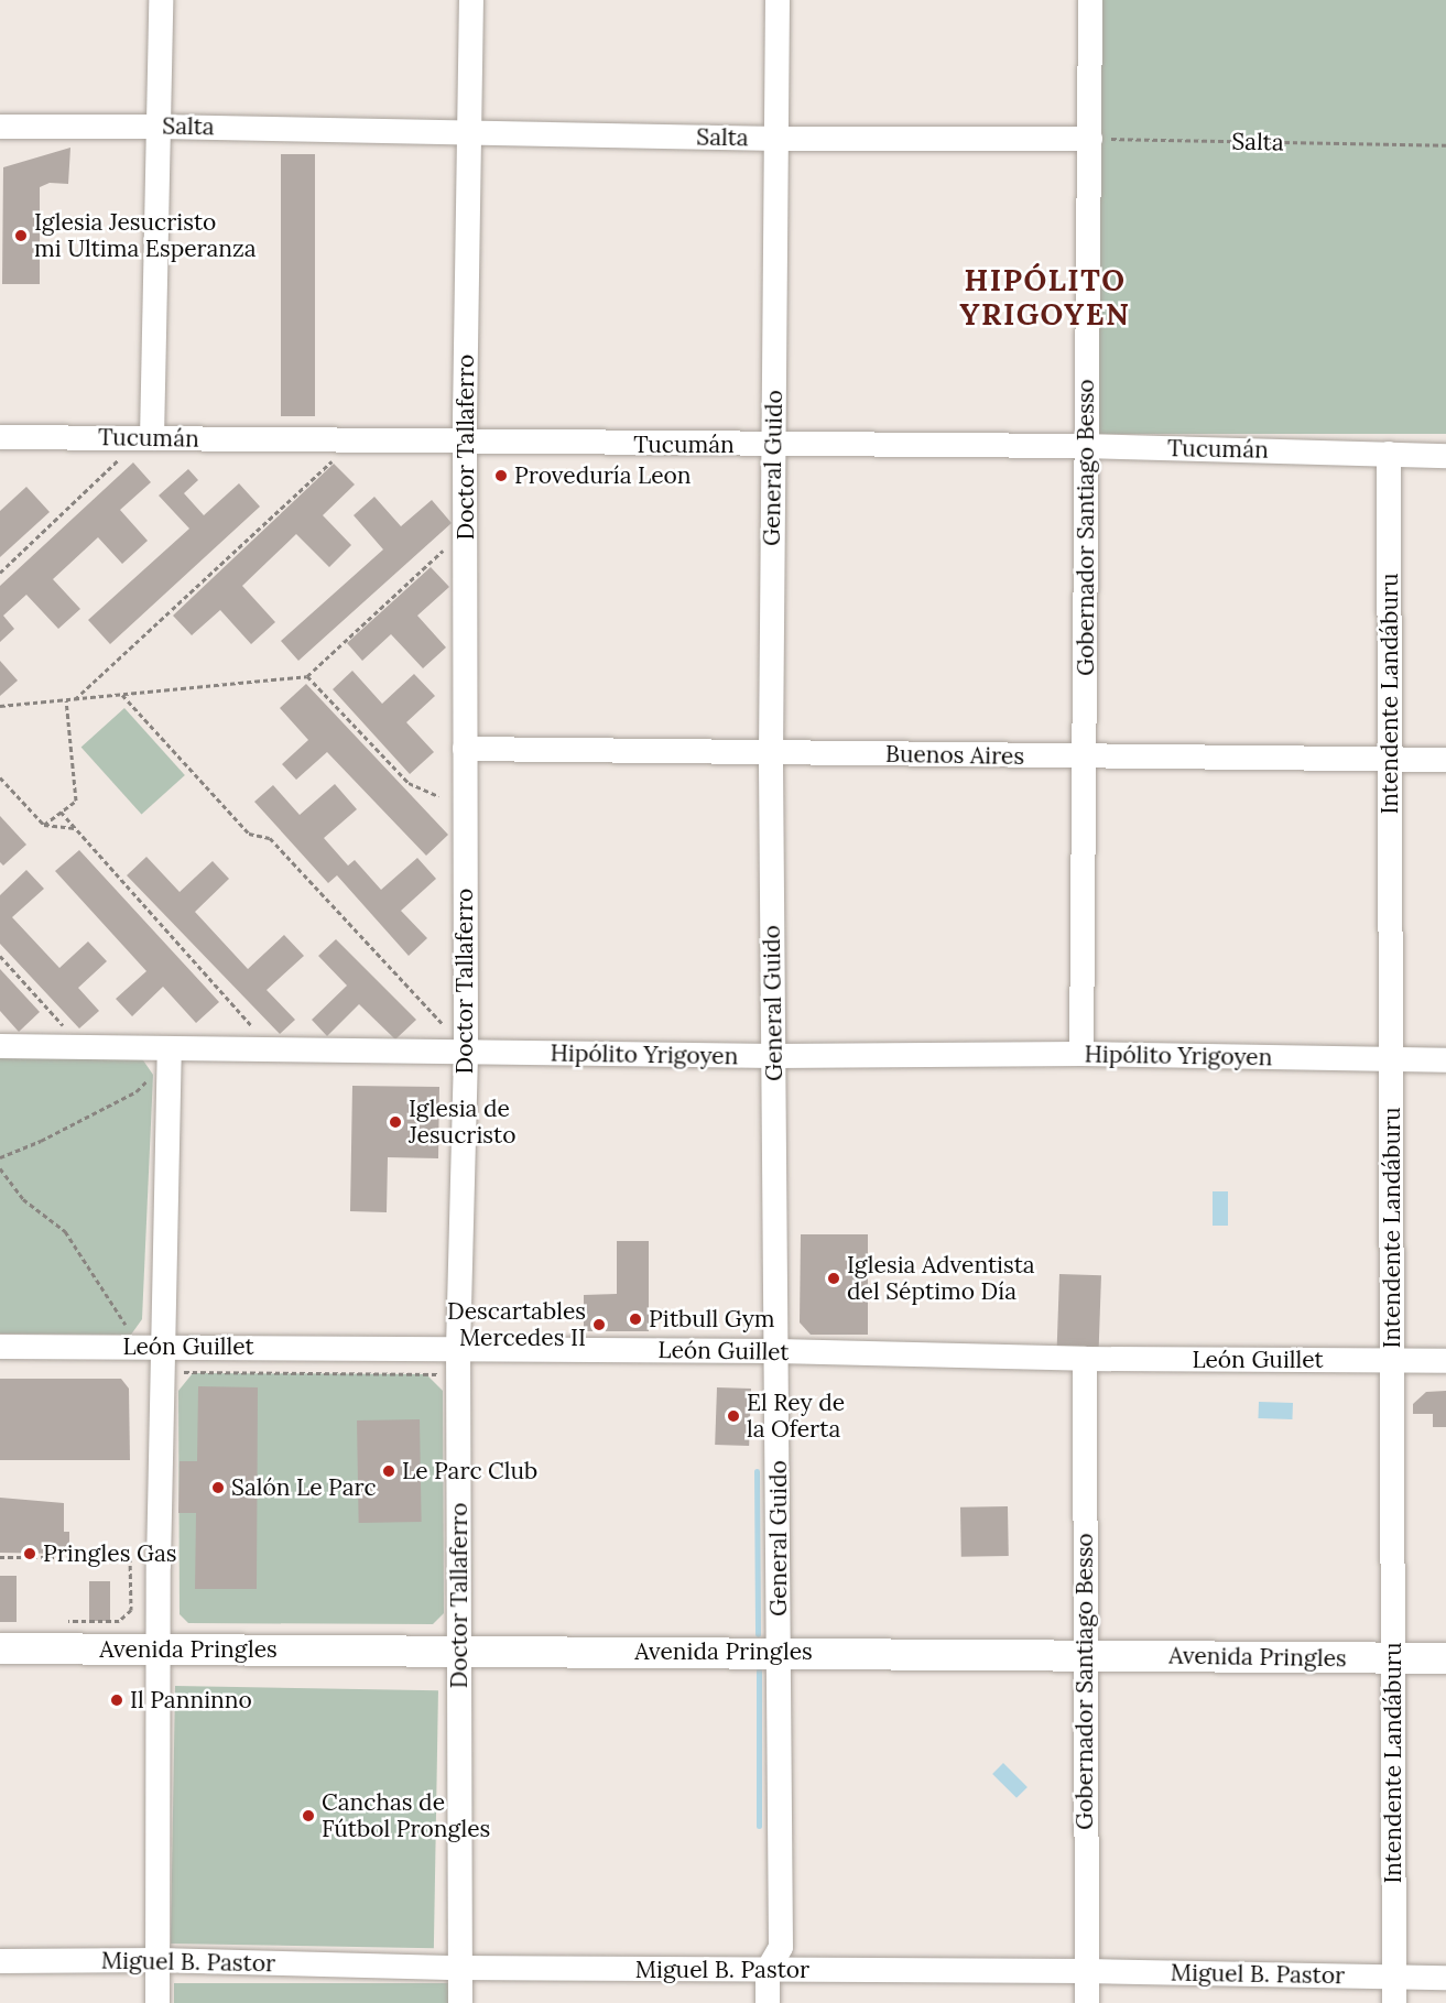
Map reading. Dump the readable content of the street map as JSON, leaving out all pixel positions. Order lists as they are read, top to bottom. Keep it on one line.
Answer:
{"streets":{"main road":["Avenida Pringles"],"street":["Salta","Tucumán","Doctor Tallaferro","General Guido","Gobernador Santiago Besso","Intendente Landáburu","Buenos Aires","Hipólito Yrigoyen","León Guillet","Miguel B. Pastor"]},"crossings":[["Salta","Doctor Tallaferro"],["Salta","General Guido"],["Salta","Gobernador Santiago Besso"],["Tucumán","Doctor Tallaferro"],["Tucumán","General Guido"],["Tucumán","Gobernador Santiago Besso"],["Tucumán","Intendente Landáburu"],["Doctor Tallaferro","Buenos Aires"],["Doctor Tallaferro","Hipólito Yrigoyen"],["Doctor Tallaferro","León Guillet"],["Doctor Tallaferro","Avenida Pringles"],["Doctor Tallaferro","Miguel B. Pastor"],["General Guido","Buenos Aires"],["General Guido","Hipólito Yrigoyen"],["General Guido","León Guillet"],["General Guido","Avenida Pringles"],["General Guido","Miguel B. Pastor"],["Gobernador Santiago Besso","Buenos Aires"],["Gobernador Santiago Besso","Hipólito Yrigoyen"],["Gobernador Santiago Besso","León Guillet"],["Gobernador Santiago Besso","Avenida Pringles"],["Gobernador Santiago Besso","Miguel B. Pastor"],["Intendente Landáburu","Buenos Aires"],["Intendente Landáburu","Hipólito Yrigoyen"],["Intendente Landáburu","León Guillet"],["Intendente Landáburu","Avenida Pringles"],["Intendente Landáburu","Miguel B. Pastor"]],"districts":["HIPÓLITO YRIGOYEN"],"places":["Iglesia Jesucristo mi Ultima Esperanza","Proveduría Leon","Iglesia de Jesucristo","Iglesia Adventista del Séptimo Día","Pitbull Gym","Descartables Mercedes II","El Rey de la Oferta","Le Parc Club","Salón Le Parc","Pringles Gas","Il Panninno","Canchas de Fútbol Prongles"]}
